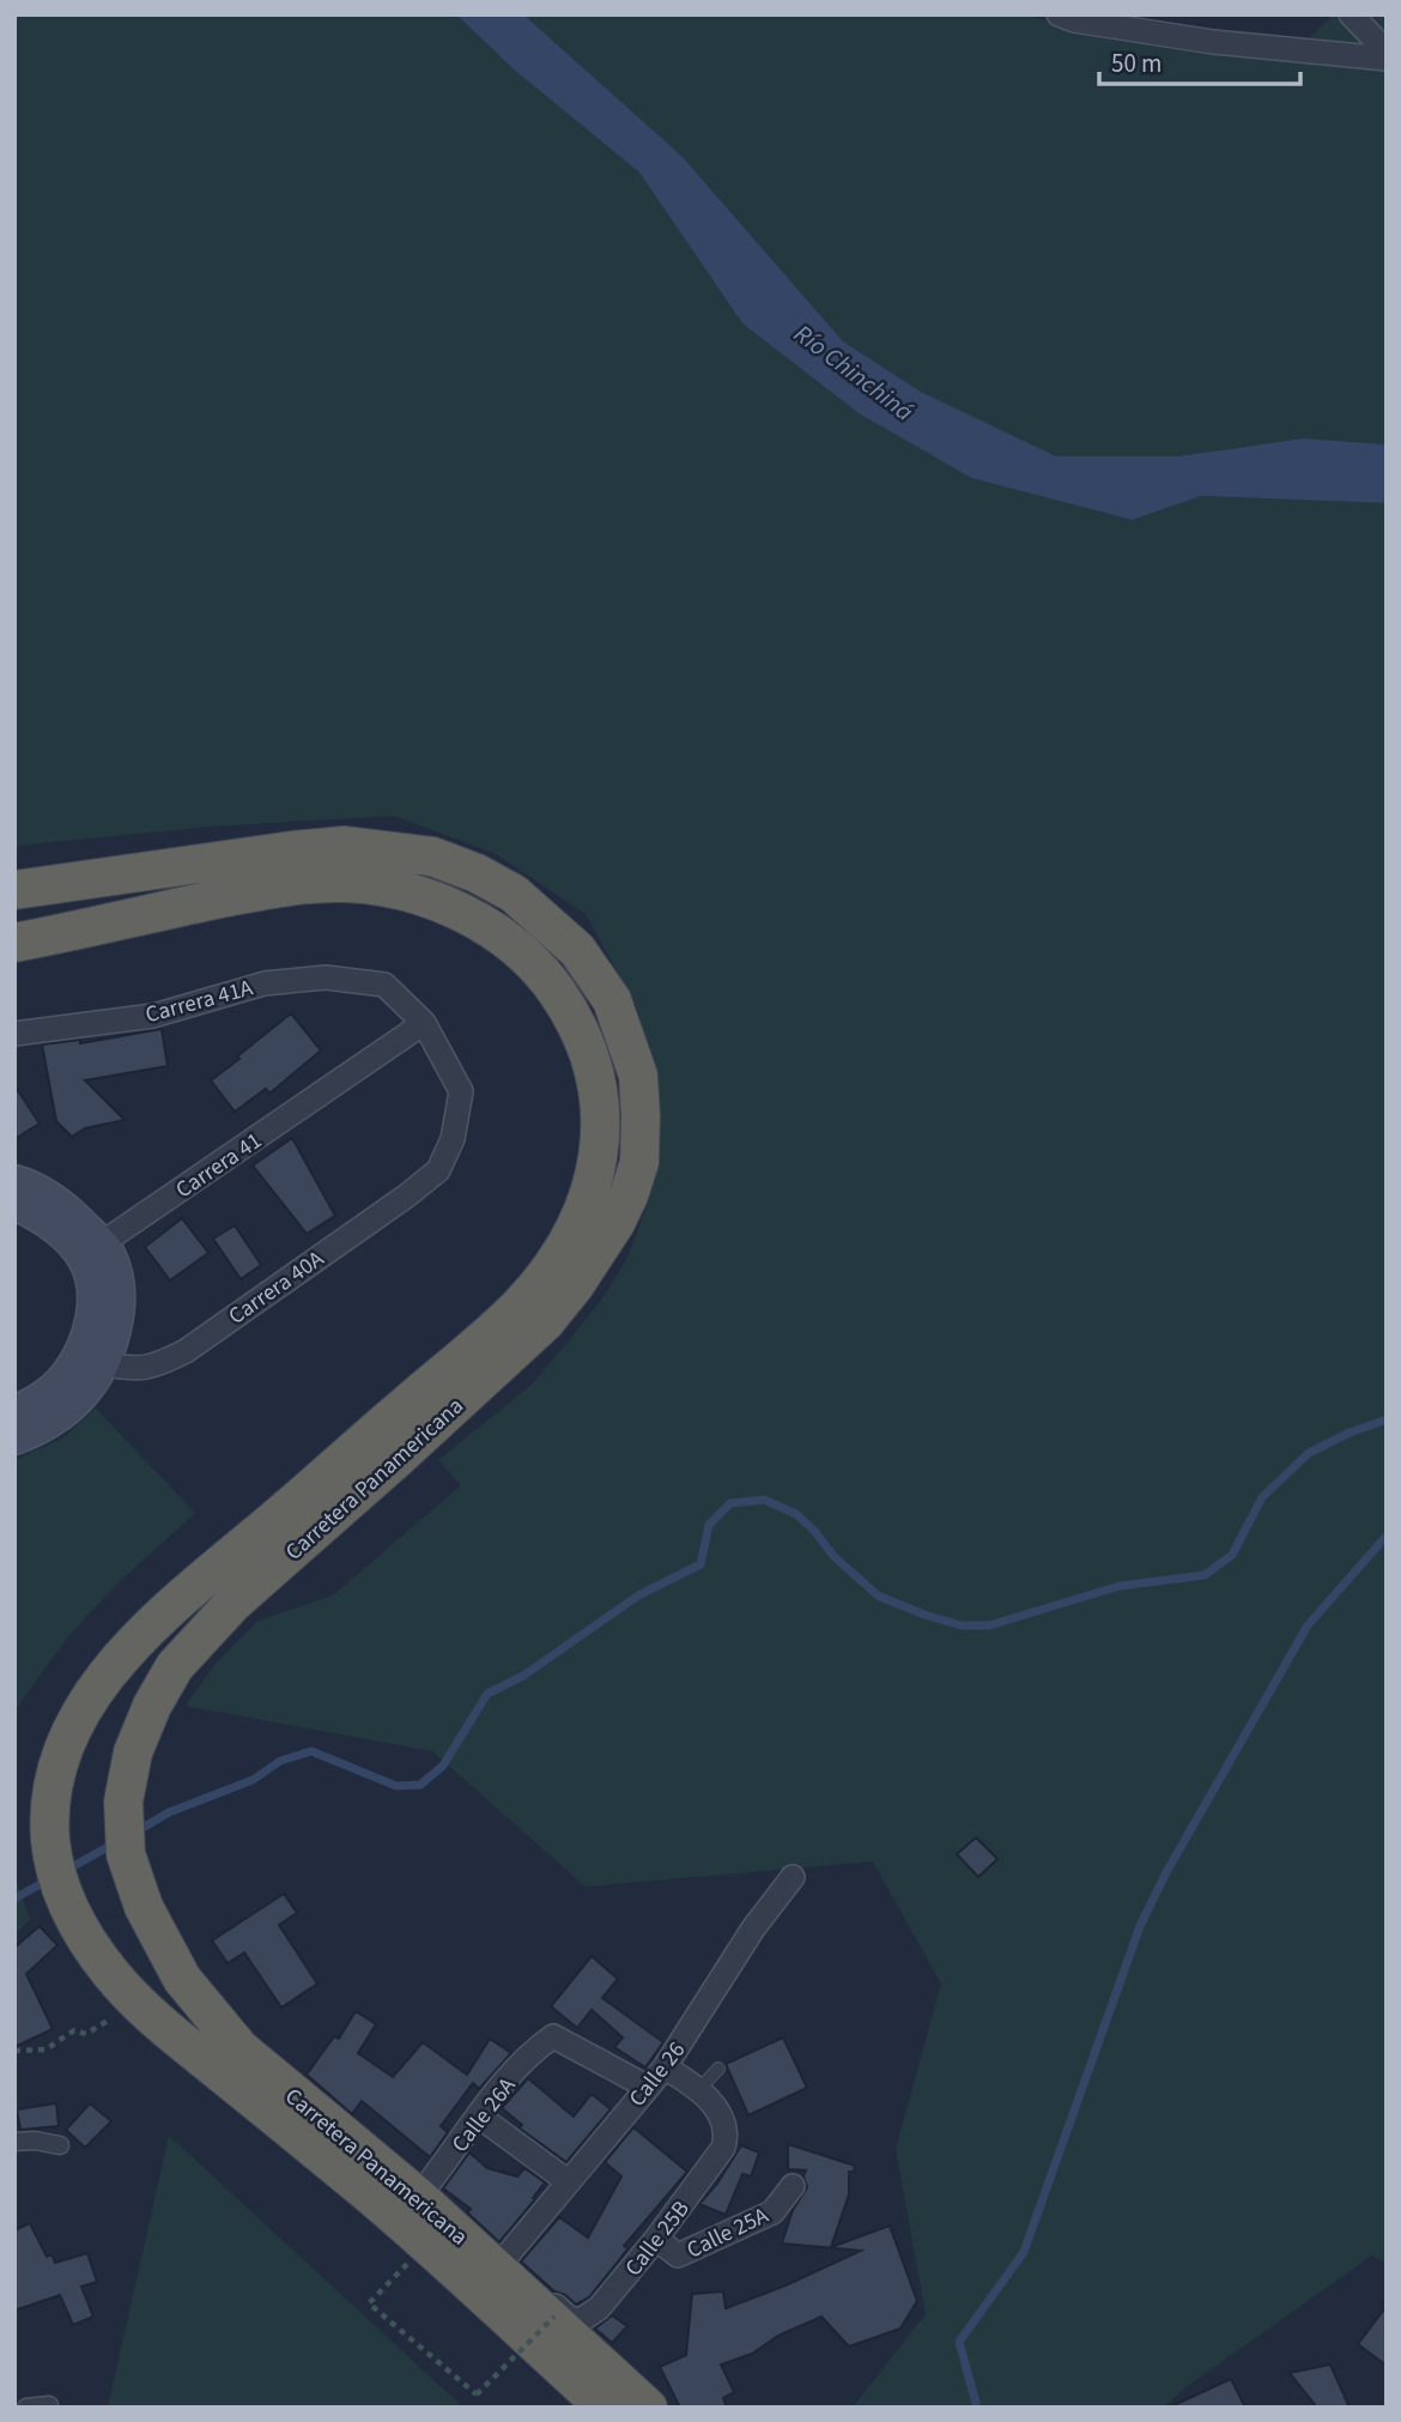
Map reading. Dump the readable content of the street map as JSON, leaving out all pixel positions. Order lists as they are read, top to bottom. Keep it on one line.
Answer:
{"streets":{"highway":["Carretera Panamericana"],"street":["Carrera 41A","Carrera 41","Carrera 40A","Calle 26","Calle 26A","Calle 25A","Calle 25B"]},"crossings":[["Carrera 41A","Carrera 41"],["Carrera 41A","Carrera 40A"],["Carrera 41","Carrera 40A"],["Carretera Panamericana","Calle 26A"],["Calle 26","Calle 26A"],["Calle 25A","Calle 25B"]],"water":["Río Chinchiná"],"scale_bar":"50 m"}
